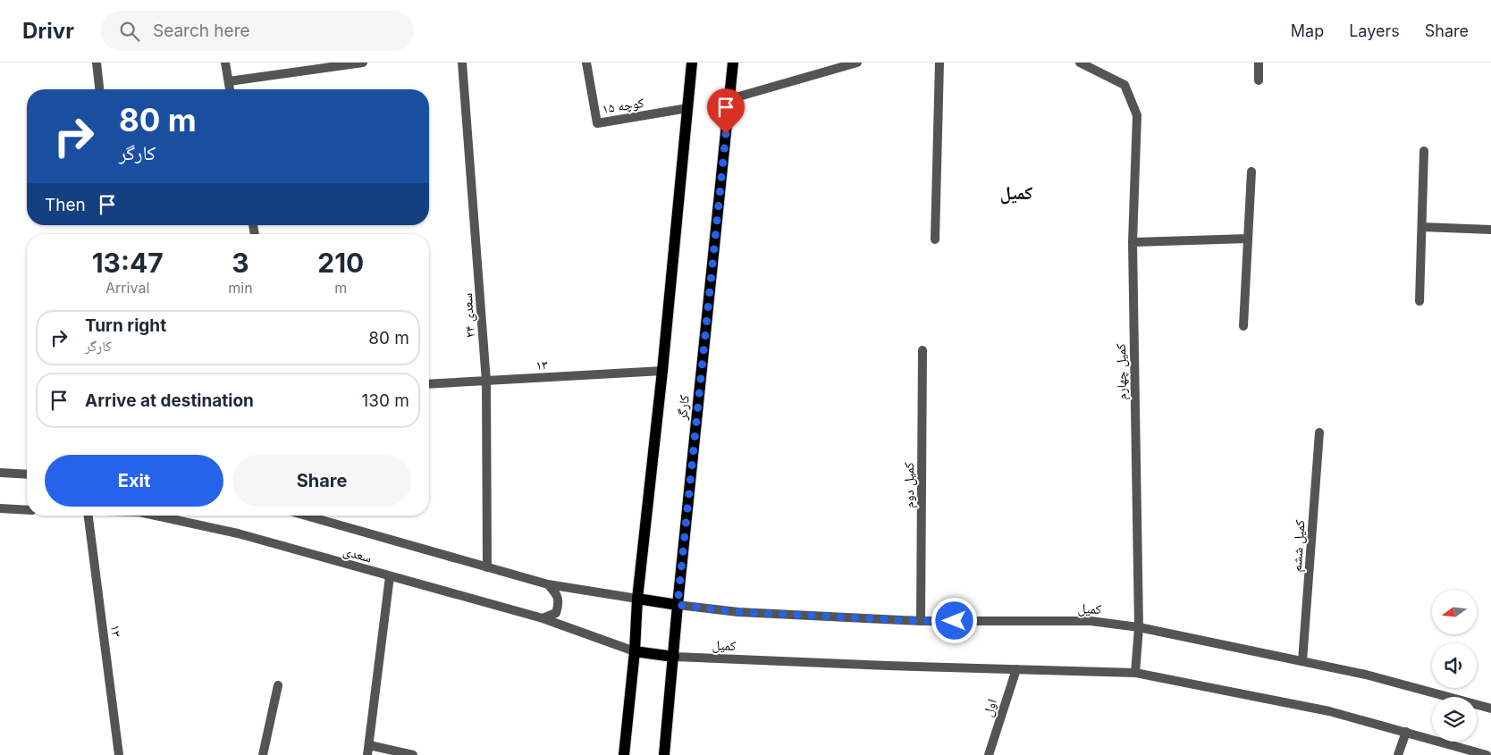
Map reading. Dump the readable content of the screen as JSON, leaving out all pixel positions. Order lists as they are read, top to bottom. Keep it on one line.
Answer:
{"streets":{"main road":["کارگر"],"street":["کوچه ۱۵","سعدی ۲۴","۱۳","کمیل چهارم","کمیل دوم","کمیل ششم","سعدی","کمیل","اول"]},"crossings":[["کوچه ۱۵","کارگر"],["سعدی ۲۴","۱۳"],["سعدی ۲۴","سعدی"],["۱۳","کارگر"],["کمیل چهارم","کمیل"],["کارگر","سعدی"],["کارگر","کمیل"],["کمیل دوم","کمیل"],["کمیل ششم","کمیل"],["کمیل","اول"]],"districts":["کمیل"],"north":"left","page":{"header":"Drivr","search":"Search here","nav":["Map","Layers","Share"],"turn":["80 m","کارگر"],"then":"Then","eta":["13:47","Arrival","3","min","210","m"],"list":[{"name":"Turn right","note":"کارگر","value":"80 m"},{"name":"Arrive at destination","value":"130 m"}],"buttons":["Exit","Share"]}}
